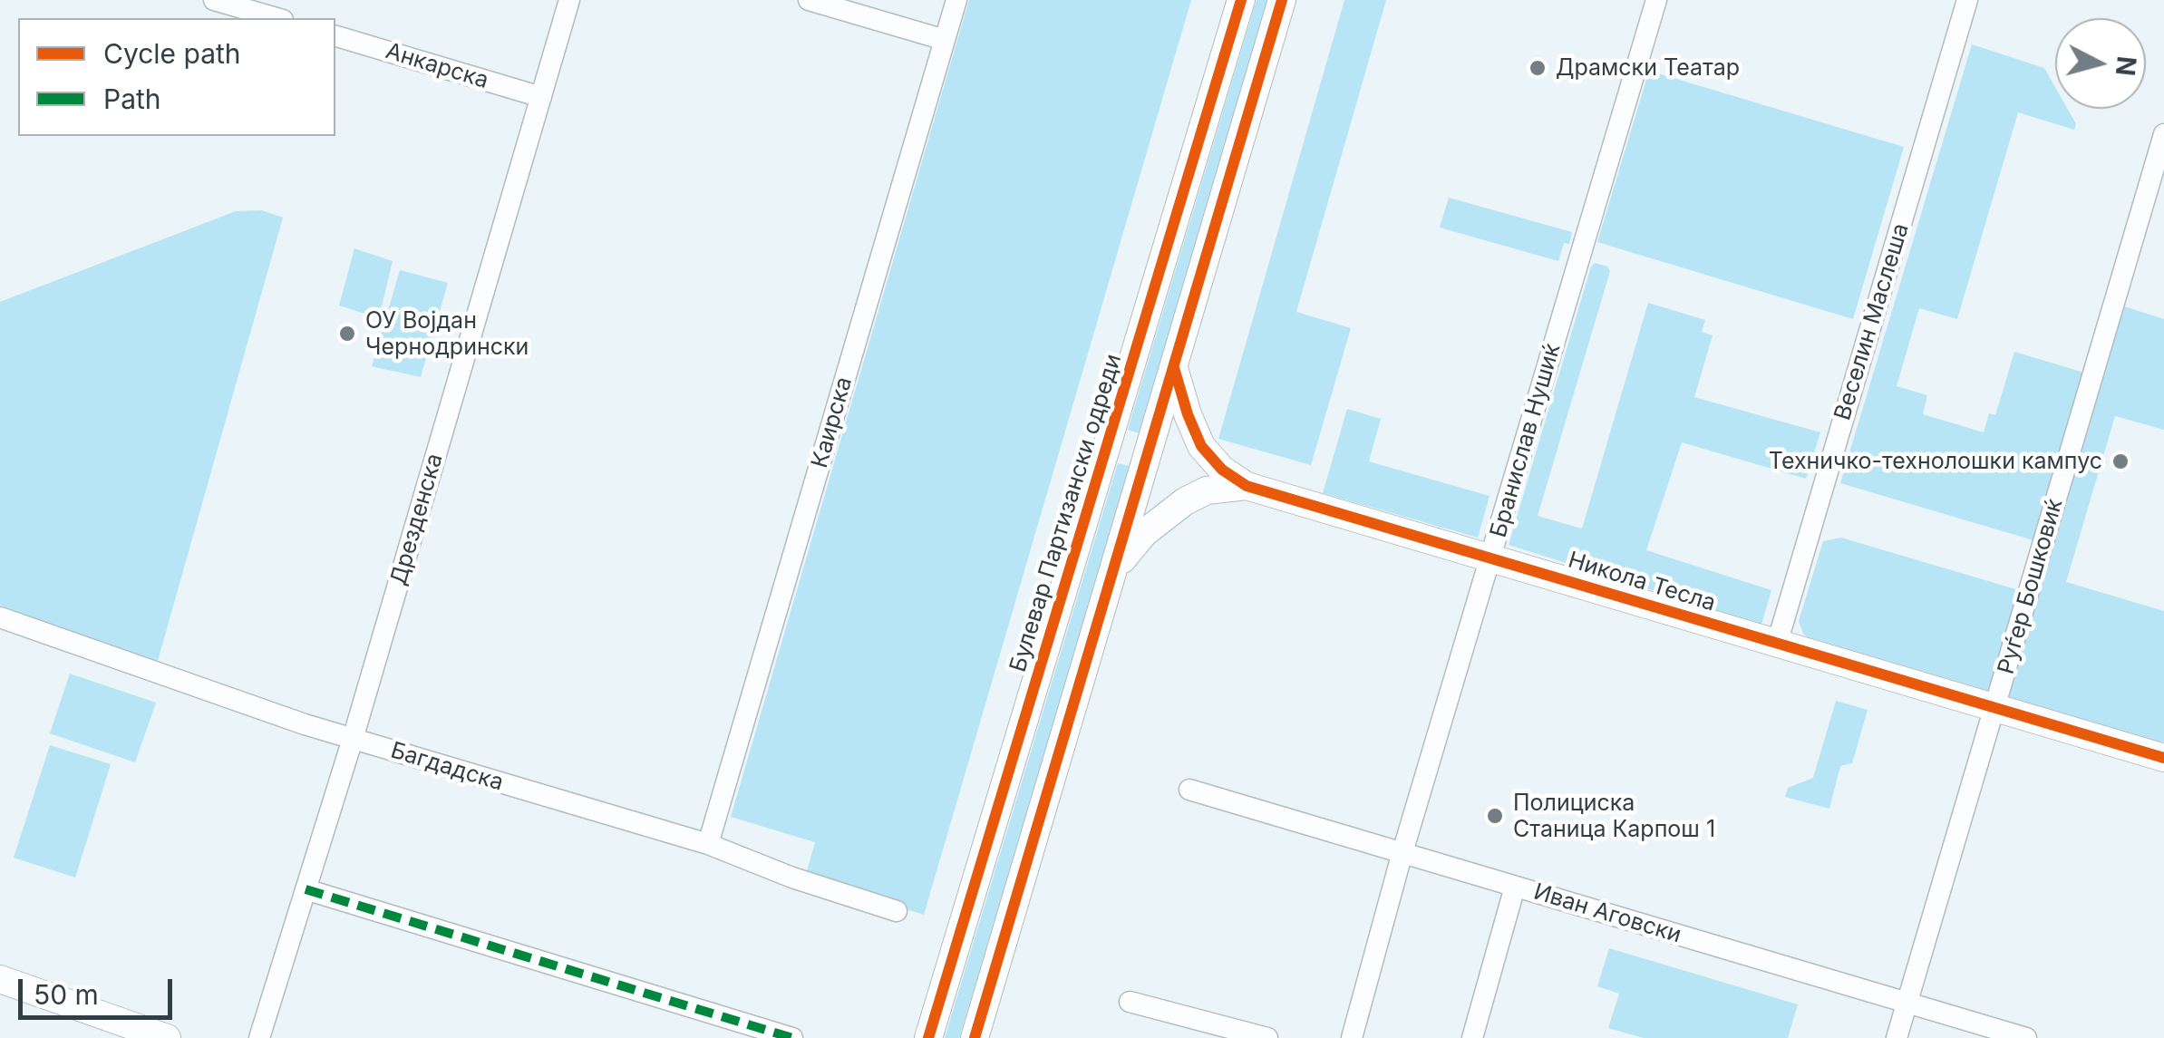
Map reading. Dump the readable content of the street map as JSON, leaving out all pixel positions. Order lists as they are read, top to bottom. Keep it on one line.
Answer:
{"streets":{"street":["Анкарска","Веселин Маслеша","Каирска","Бранислав Нушиќ","Булевар Партизански одреди","Дрезденска","Никола Тесла","Руѓер Бошковиќ","Багдадска","Иван Аговски"]},"crossings":[["Анкарска","Дрезденска"],["Веселин Маслеша","Никола Тесла"],["Каирска","Багдадска"],["Бранислав Нушиќ","Никола Тесла"],["Бранислав Нушиќ","Иван Аговски"],["Дрезденска","Багдадска"],["Никола Тесла","Руѓер Бошковиќ"],["Руѓер Бошковиќ","Иван Аговски"]],"places":["Драмски Театар","ОУ Војдан Чернодрински","Техничко-технолошки кампус","Полициска Станица Карпош 1"],"legend":["Cycle path","Path"],"scale_bar":"50 m","north":"right"}
